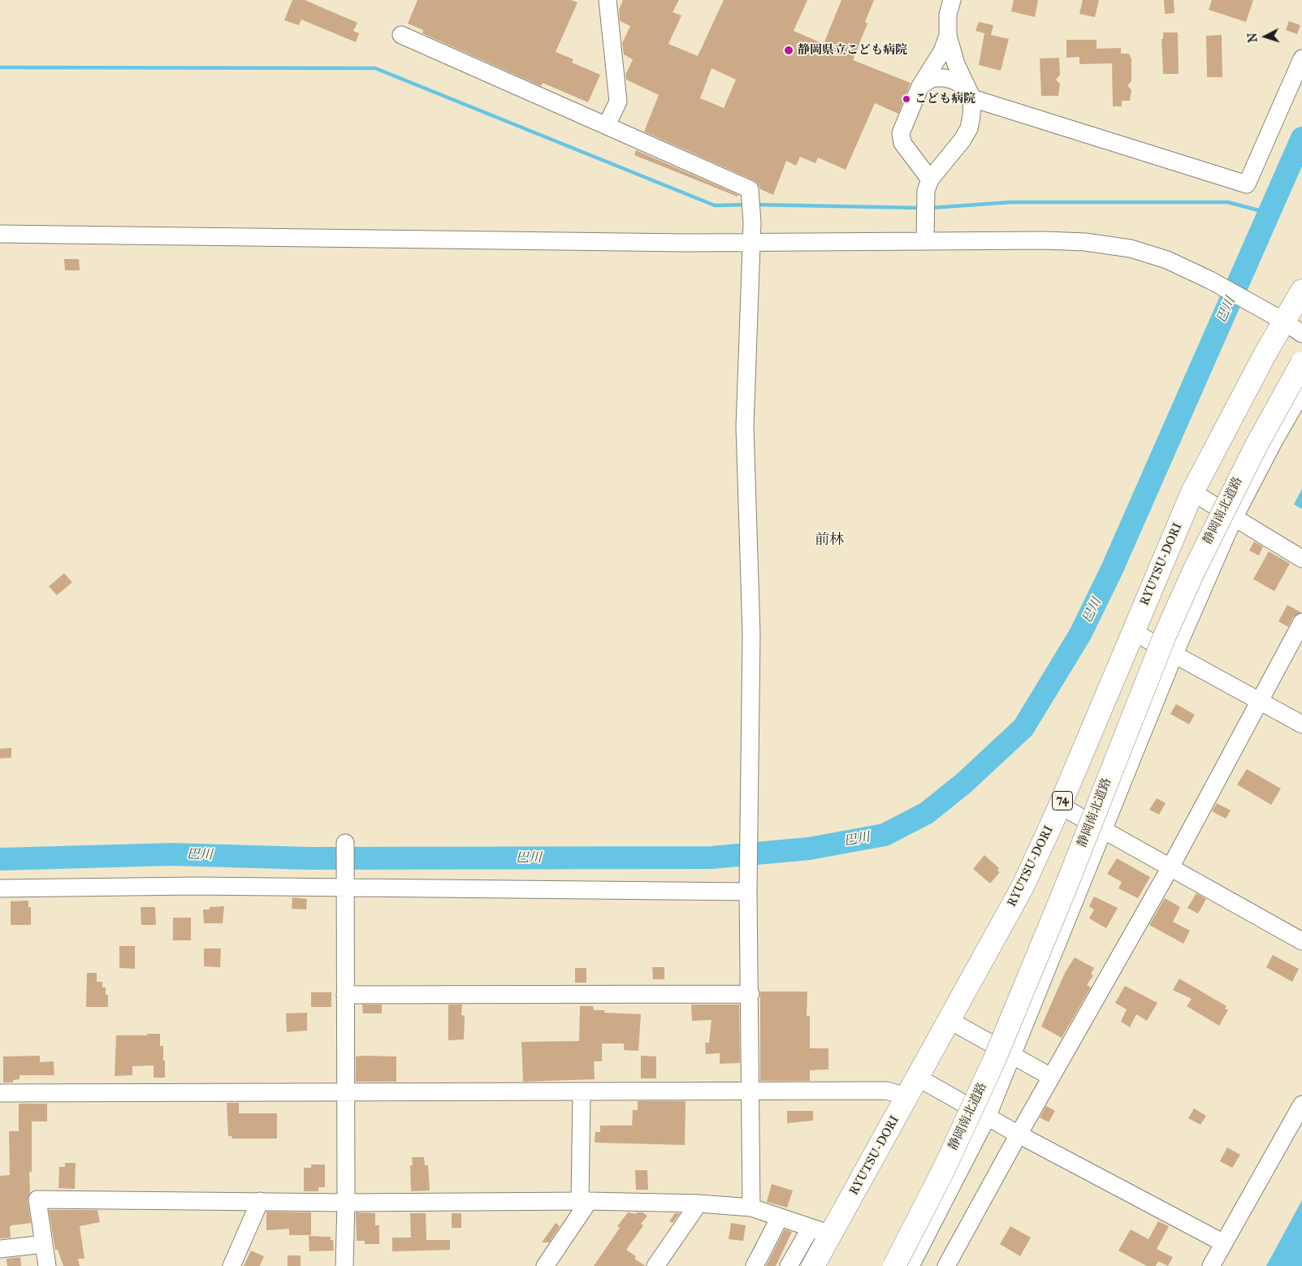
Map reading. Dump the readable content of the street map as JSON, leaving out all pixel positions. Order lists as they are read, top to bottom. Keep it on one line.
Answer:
{"streets":{"main road":["静岡南北道路","RYUTSU-DORI","74"]},"crossings":[["RYUTSU-DORI","74"]],"districts":["前林"],"water":["巴川"],"places":["静岡県立こども病院","こども病院"],"north":"left"}
